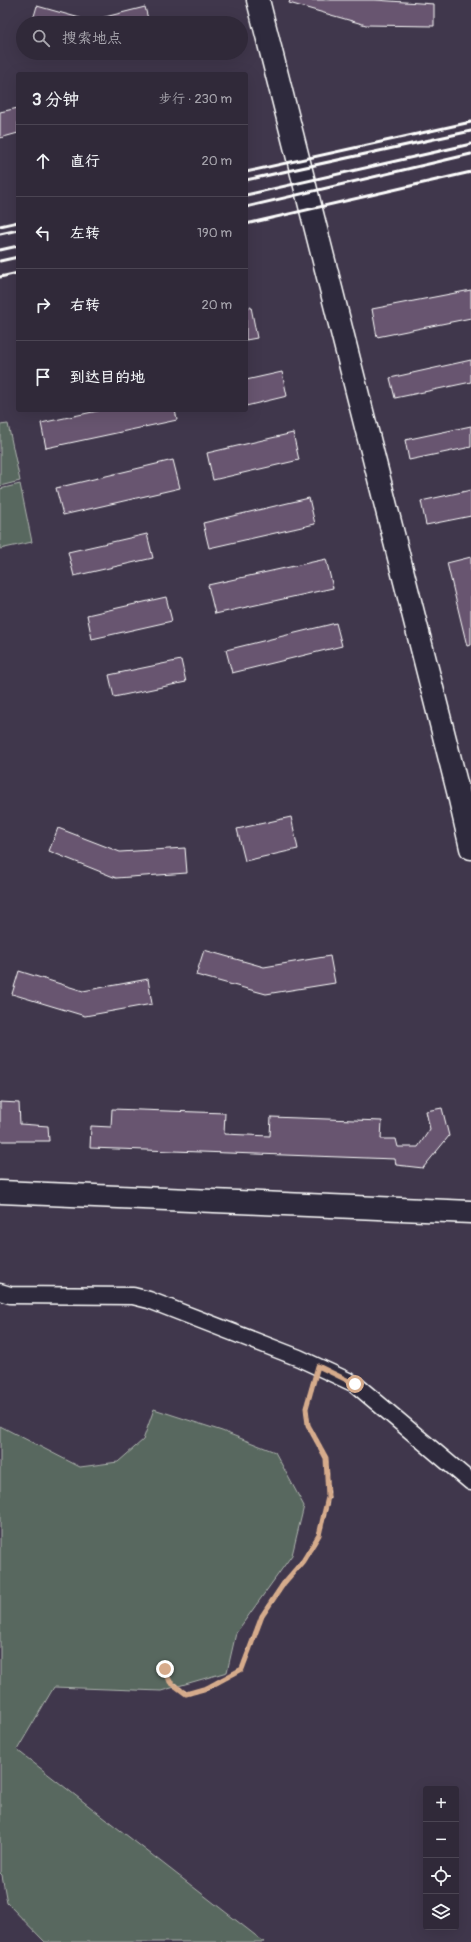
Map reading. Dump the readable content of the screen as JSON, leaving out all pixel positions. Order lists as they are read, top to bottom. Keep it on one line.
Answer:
{"page":{"search":"搜索地点","heading":["3 分钟","步行 · 230 m"],"list":[["直行","20 m"],["左转","190 m"],["右转","20 m"],"到达目的地"],"map_buttons":["+","−"]}}
